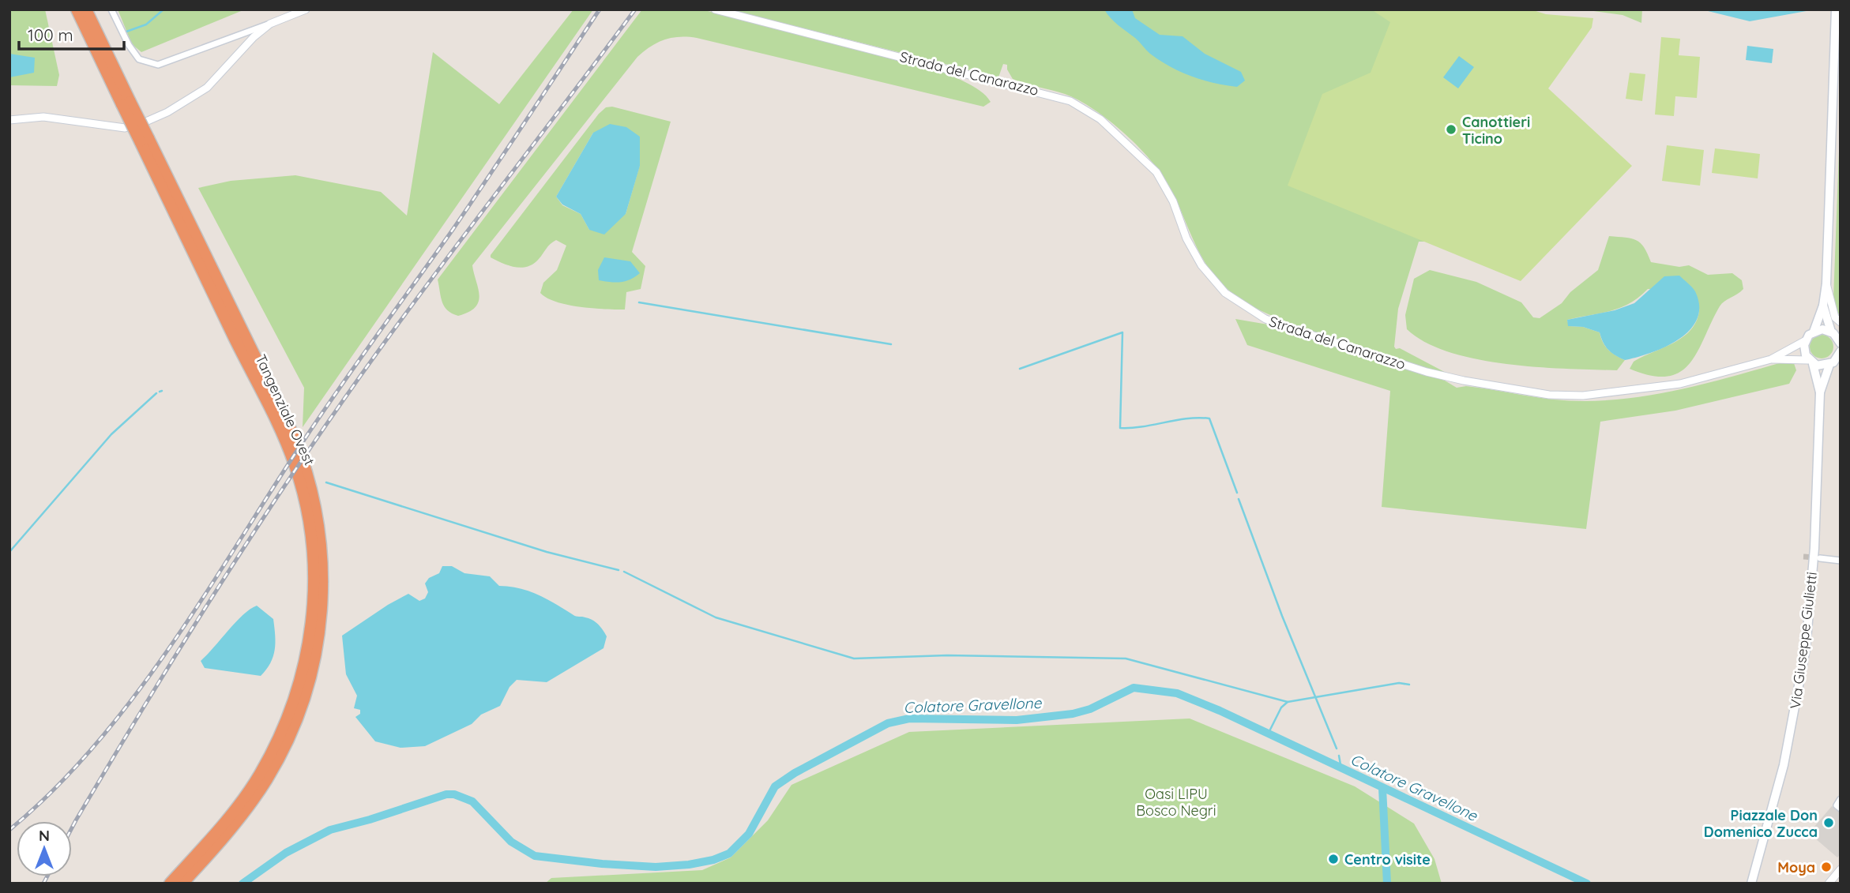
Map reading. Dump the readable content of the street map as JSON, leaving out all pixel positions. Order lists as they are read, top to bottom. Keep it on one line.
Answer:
{"streets":{"highway":["Tangenziale Ovest"],"main road":["Via Giuseppe Giulietti"],"street":["Strada del Canarazzo"]},"crossings":[["Strada del Canarazzo","Via Giuseppe Giulietti"]],"water":["Colatore Gravellone"],"parks":["Oasi LIPU Bosco Negri"],"places":["Canottieri Ticino","Piazzale Don Domenico Zucca","Centro visite","Moya"],"scale_bar":"100 m","north":"top"}
